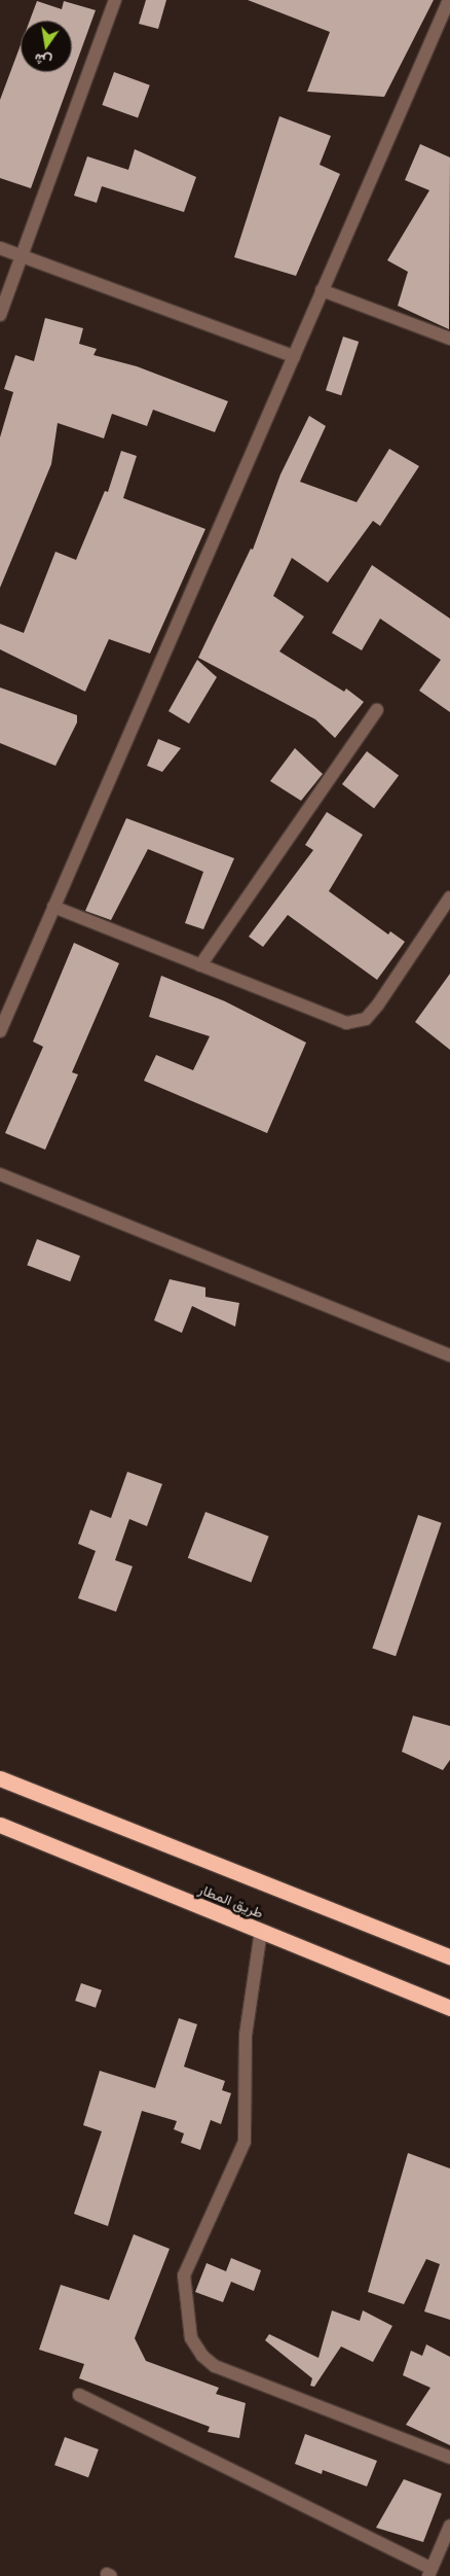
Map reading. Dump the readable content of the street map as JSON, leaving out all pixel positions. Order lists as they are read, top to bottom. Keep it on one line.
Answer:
{"streets":{"highway":["طريق المطار"]},"north":"bottom"}
